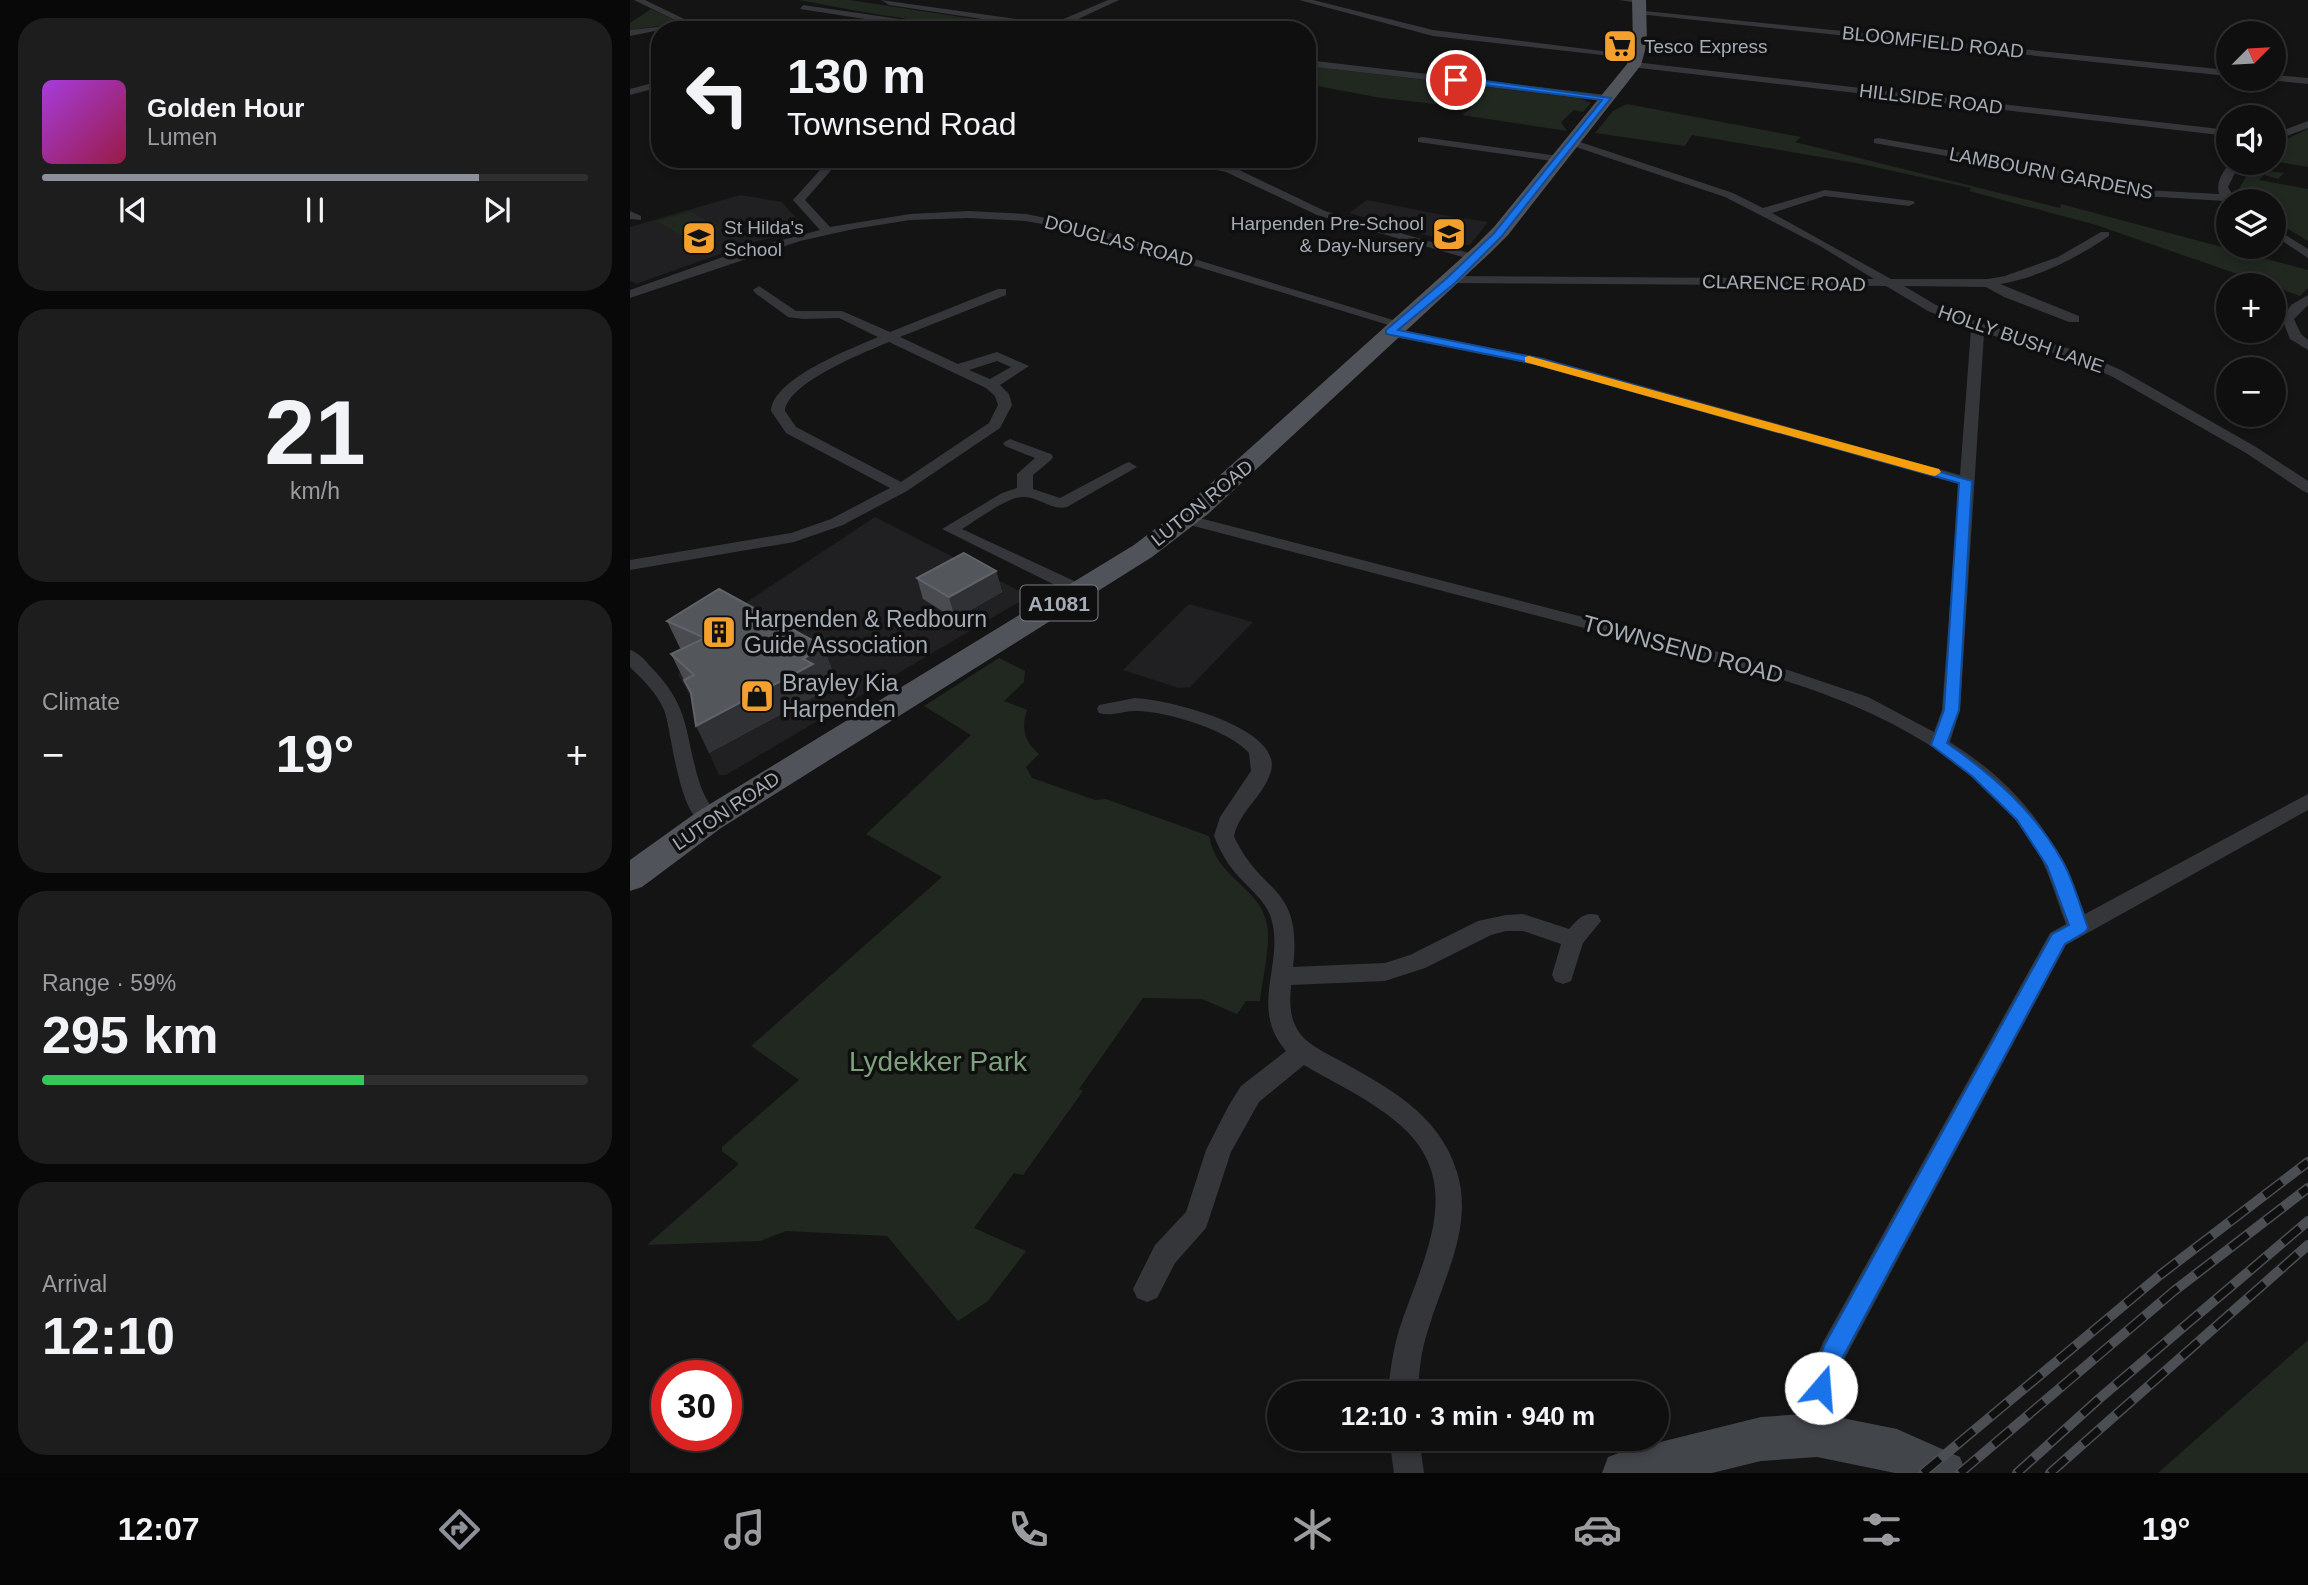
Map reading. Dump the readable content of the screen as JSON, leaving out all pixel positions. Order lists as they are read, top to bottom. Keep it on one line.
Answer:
{"streets":{"main road":["LUTON ROAD","A1081"],"street":["BLOOMFIELD ROAD","HILLSIDE ROAD","LAMBOURN GARDENS","DOUGLAS ROAD","CLARENCE ROAD","HOLLY BUSH LANE","TOWNSEND ROAD"]},"crossings":[["HILLSIDE ROAD","LUTON ROAD"],["DOUGLAS ROAD","LUTON ROAD"],["CLARENCE ROAD","HOLLY BUSH LANE"],["CLARENCE ROAD","LUTON ROAD"],["HOLLY BUSH LANE","LUTON ROAD"],["LUTON ROAD","TOWNSEND ROAD"]],"parks":["Lydekker Park"],"places":{"supermarket":["Tesco Express"],"school or university":["Harpenden Pre-School & Day-Nursery","St Hilda's School"],"building":["Harpenden & Redbourn Guide Association"],"shop":["Brayley Kia Harpenden"]},"north":"top right","page":{"map_buttons":["+","−"],"turn":["130 m","Townsend Road"],"song":["Golden Hour","Lumen"],"tile":[["21","km/h"],"Climate",["Range · 59%","295 km"],["Arrival","12:10"]],"heat":["−","19°","+"],"limit":"30","trip":"12:10 · 3 min · 940 m","tabs":["12:07","19°"]}}
